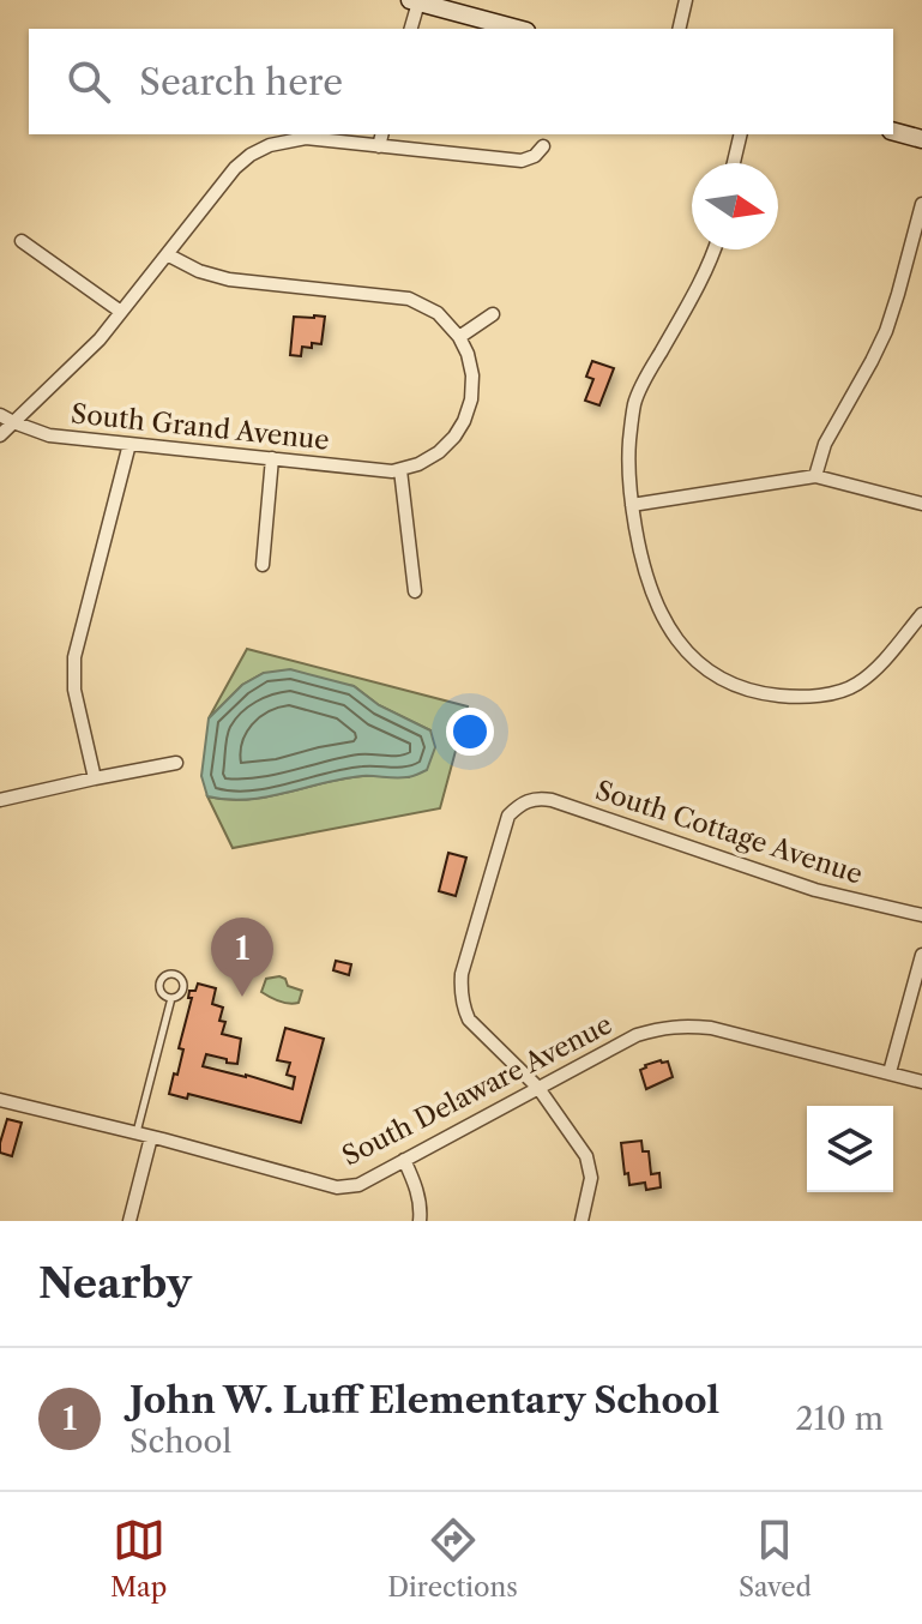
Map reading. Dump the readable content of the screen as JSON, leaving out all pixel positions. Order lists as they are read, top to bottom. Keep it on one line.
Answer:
{"streets":{"street":["South Grand Avenue","South Cottage Avenue","South Delaware Avenue"]},"crossings":[["South Cottage Avenue","South Delaware Avenue"]],"north":"right","page":{"search":"Search here","pins":"1","heading":"Nearby","list":[{"mark":"1","name":"John W. Luff Elementary School","note":"School","value":"210 m"}],"nav":["Map","Directions","Saved"]}}
